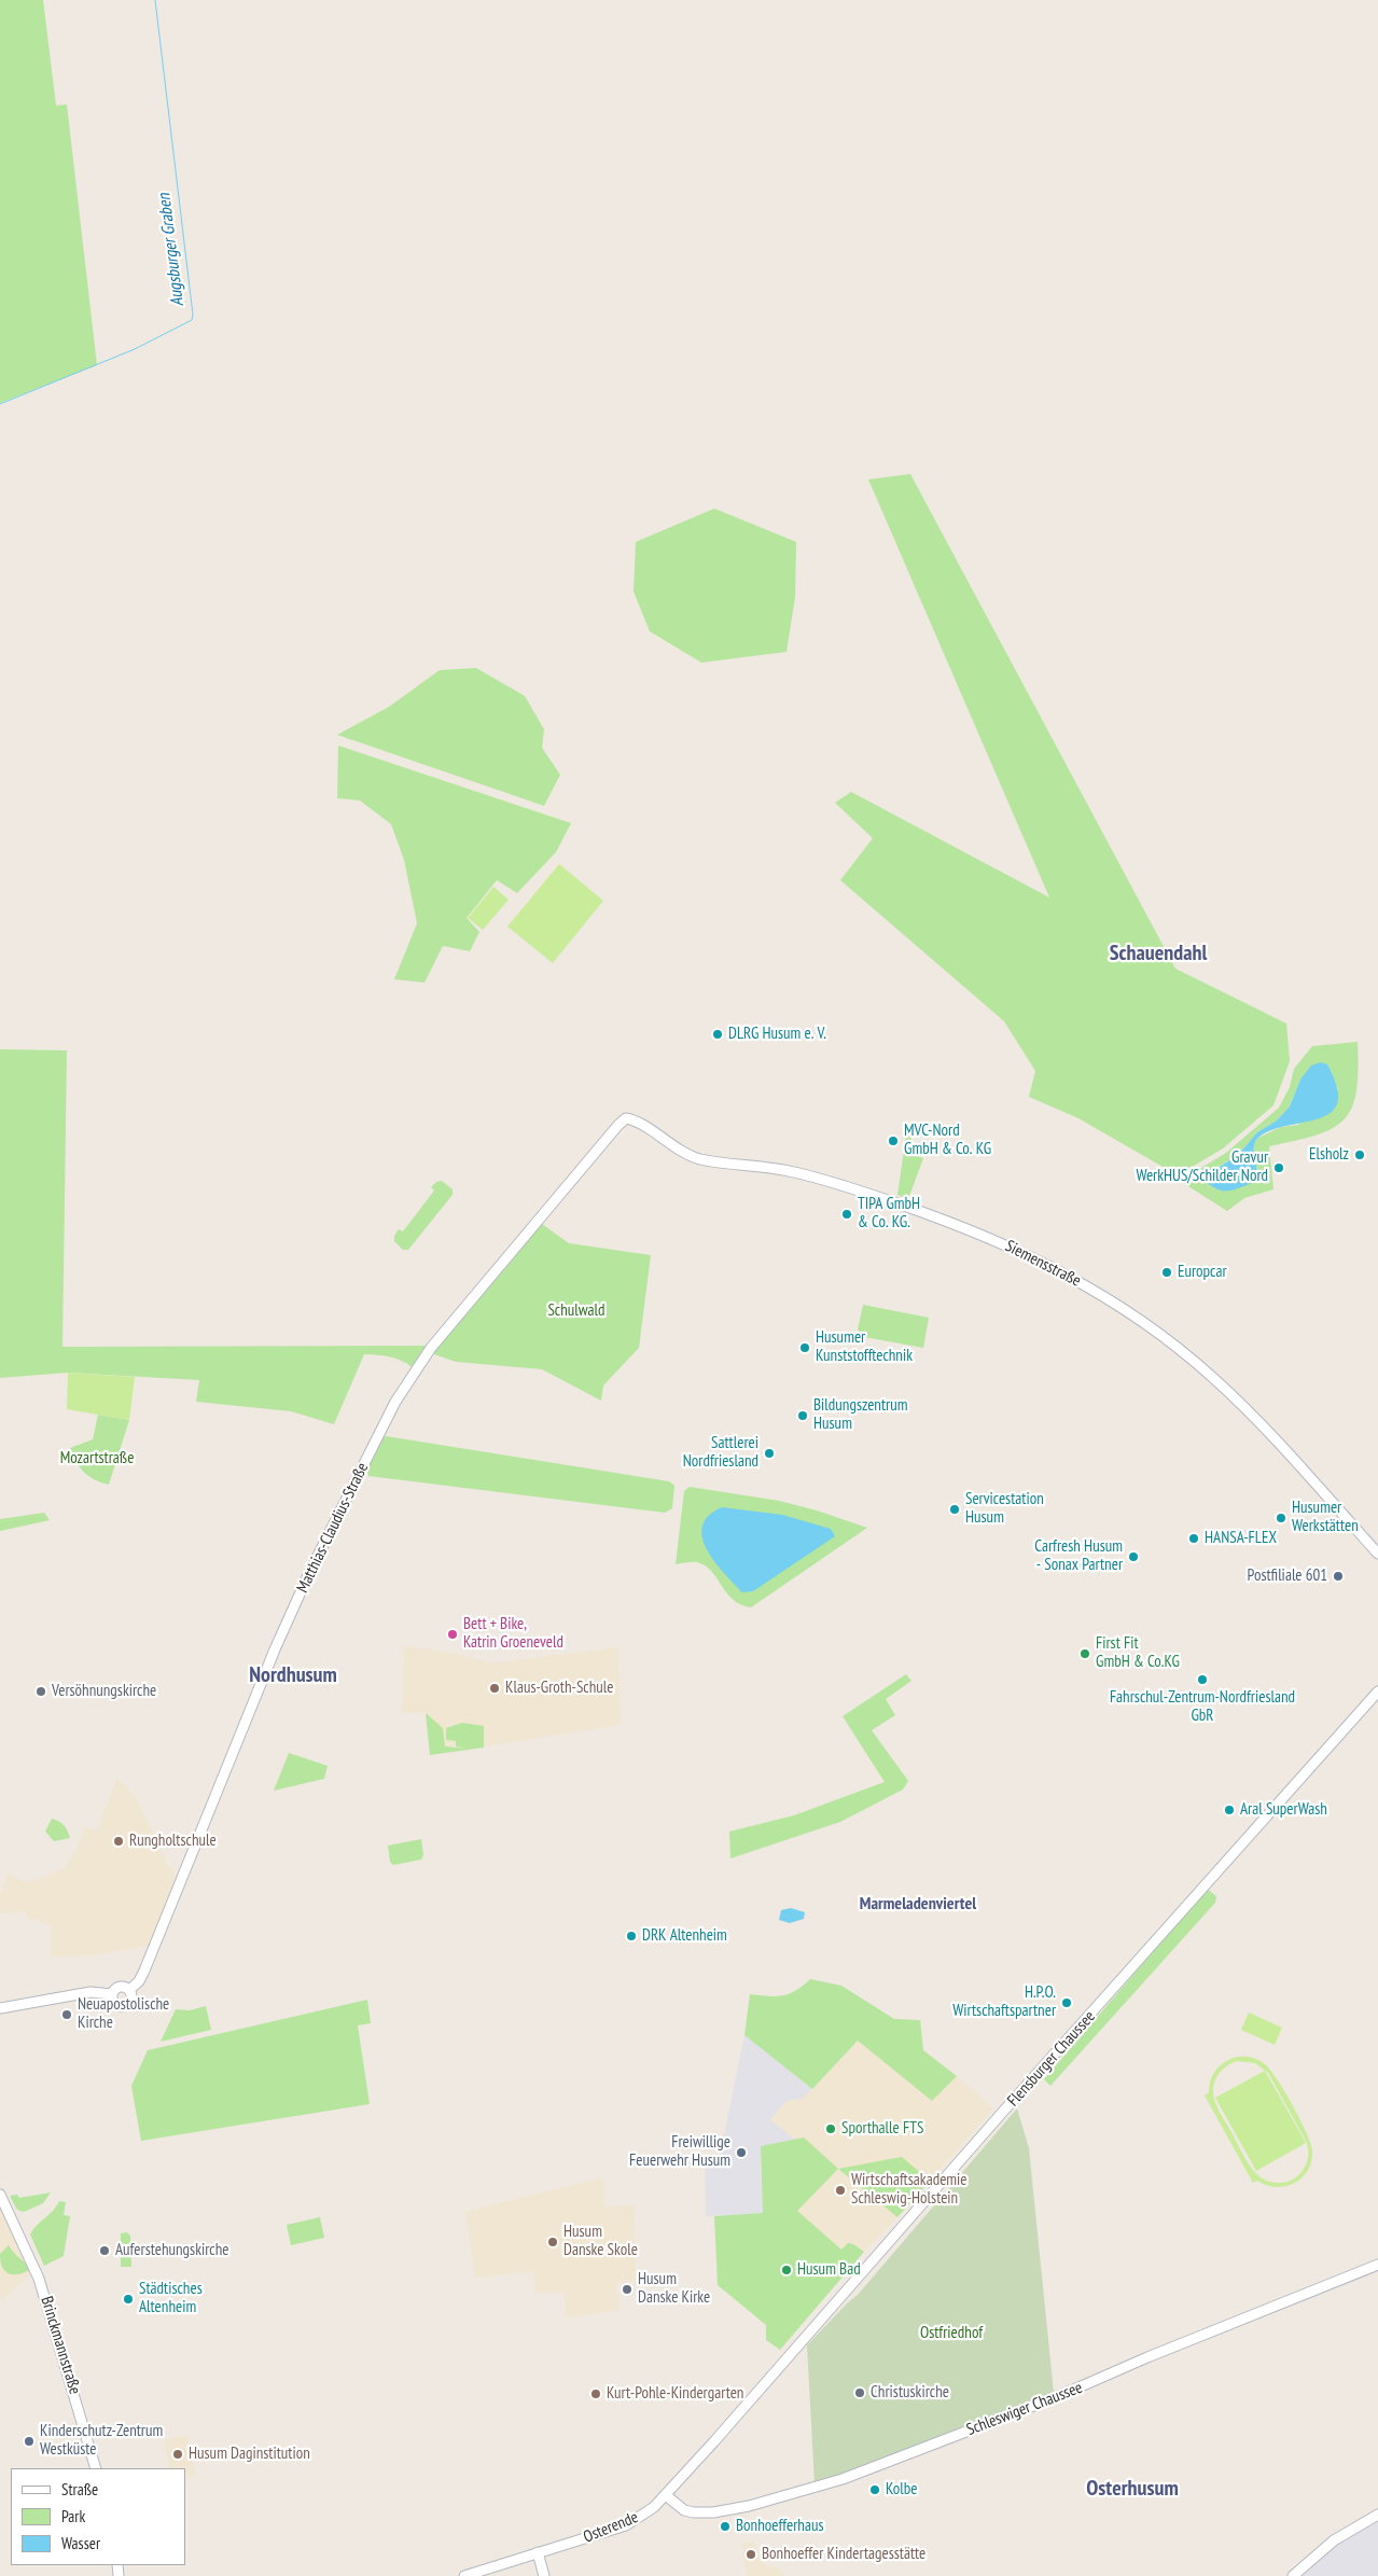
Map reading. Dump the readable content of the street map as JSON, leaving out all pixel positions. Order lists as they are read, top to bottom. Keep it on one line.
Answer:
{"streets":{"street":["Siemensstraße","Matthias-Claudius-Straße","Flensburger Chaussee","Brinckmannstraße","Schleswiger Chaussee","Osterende"]},"crossings":[["Siemensstraße","Matthias-Claudius-Straße"],["Flensburger Chaussee","Osterende"],["Schleswiger Chaussee","Osterende"]],"districts":["Schauendahl","Nordhusum","Marmeladenviertel","Osterhusum"],"water":["Augsburger Graben"],"parks":["Schulwald","Mozartstraße","Ostfriedhof"],"places":["DLRG Husum e. V.","MVC-Nord GmbH & Co. KG","Elsholz","Gravur WerkHUS/Schilder Nord","TIPA GmbH & Co. KG.","Europcar","Husumer Kunststofftechnik","Bildungszentrum Husum","Sattlerei Nordfriesland","Servicestation Husum","Husumer Werkstätten","HANSA-FLEX","Carfresh Husum - Sonax Partner","Postfiliale 601","Bett + Bike, Katrin Groeneveld","First Fit GmbH & Co.KG","Fahrschul-Zentrum-Nordfriesland GbR","Klaus-Groth-Schule","Versöhnungskirche","Aral SuperWash","Rungholtschule","DRK Altenheim","H.P.O. Wirtschaftspartner","Neuapostolische Kirche","Sporthalle FTS","Freiwillige Feuerwehr Husum","Wirtschaftsakademie Schleswig-Holstein","Husum Danske Skole","Auferstehungskirche","Husum Bad","Husum Danske Kirke","Städtisches Altenheim","Christuskirche","Kurt-Pohle-Kindergarten","Kinderschutz-Zentrum Westküste","Husum Daginstitution","Kolbe","Bonhoefferhaus","Bonhoeffer Kindertagesstätte"],"legend":["Straße","Park","Wasser"]}
